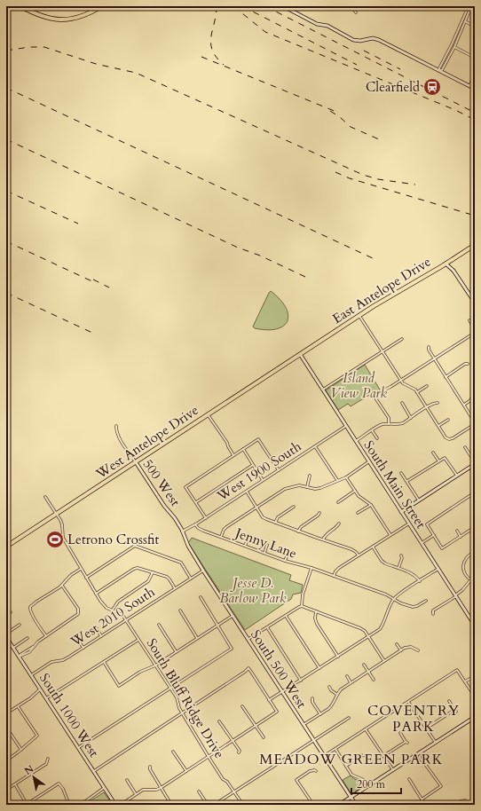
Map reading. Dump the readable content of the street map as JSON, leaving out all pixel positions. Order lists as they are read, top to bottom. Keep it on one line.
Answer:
{"streets":{"main road":["East Antelope Drive","West Antelope Drive"],"street":["West 1900 South","500 West","South Main Street","Jenny Lane","West 2010 South","South 500 West","South Bluff Ridge Drive","South 1000 West"]},"crossings":[["East Antelope Drive","West Antelope Drive"],["East Antelope Drive","South Main Street"],["West Antelope Drive","500 West"],["West Antelope Drive","South Main Street"],["West Antelope Drive","South Bluff Ridge Drive"],["West 1900 South","500 West"],["West 1900 South","South Main Street"],["West 1900 South","Jenny Lane"],["500 West","South 500 West"],["West 2010 South","South 500 West"],["West 2010 South","South Bluff Ridge Drive"],["West 2010 South","South 1000 West"]],"districts":["COVENTRY PARK","MEADOW GREEN PARK"],"parks":["Island View Park","Jesse D. Barlow Park"],"places":{"station":["Clearfield"],"sports":["Letrono Crossfit"]},"scale_bar":"200 m","north":"top left"}
